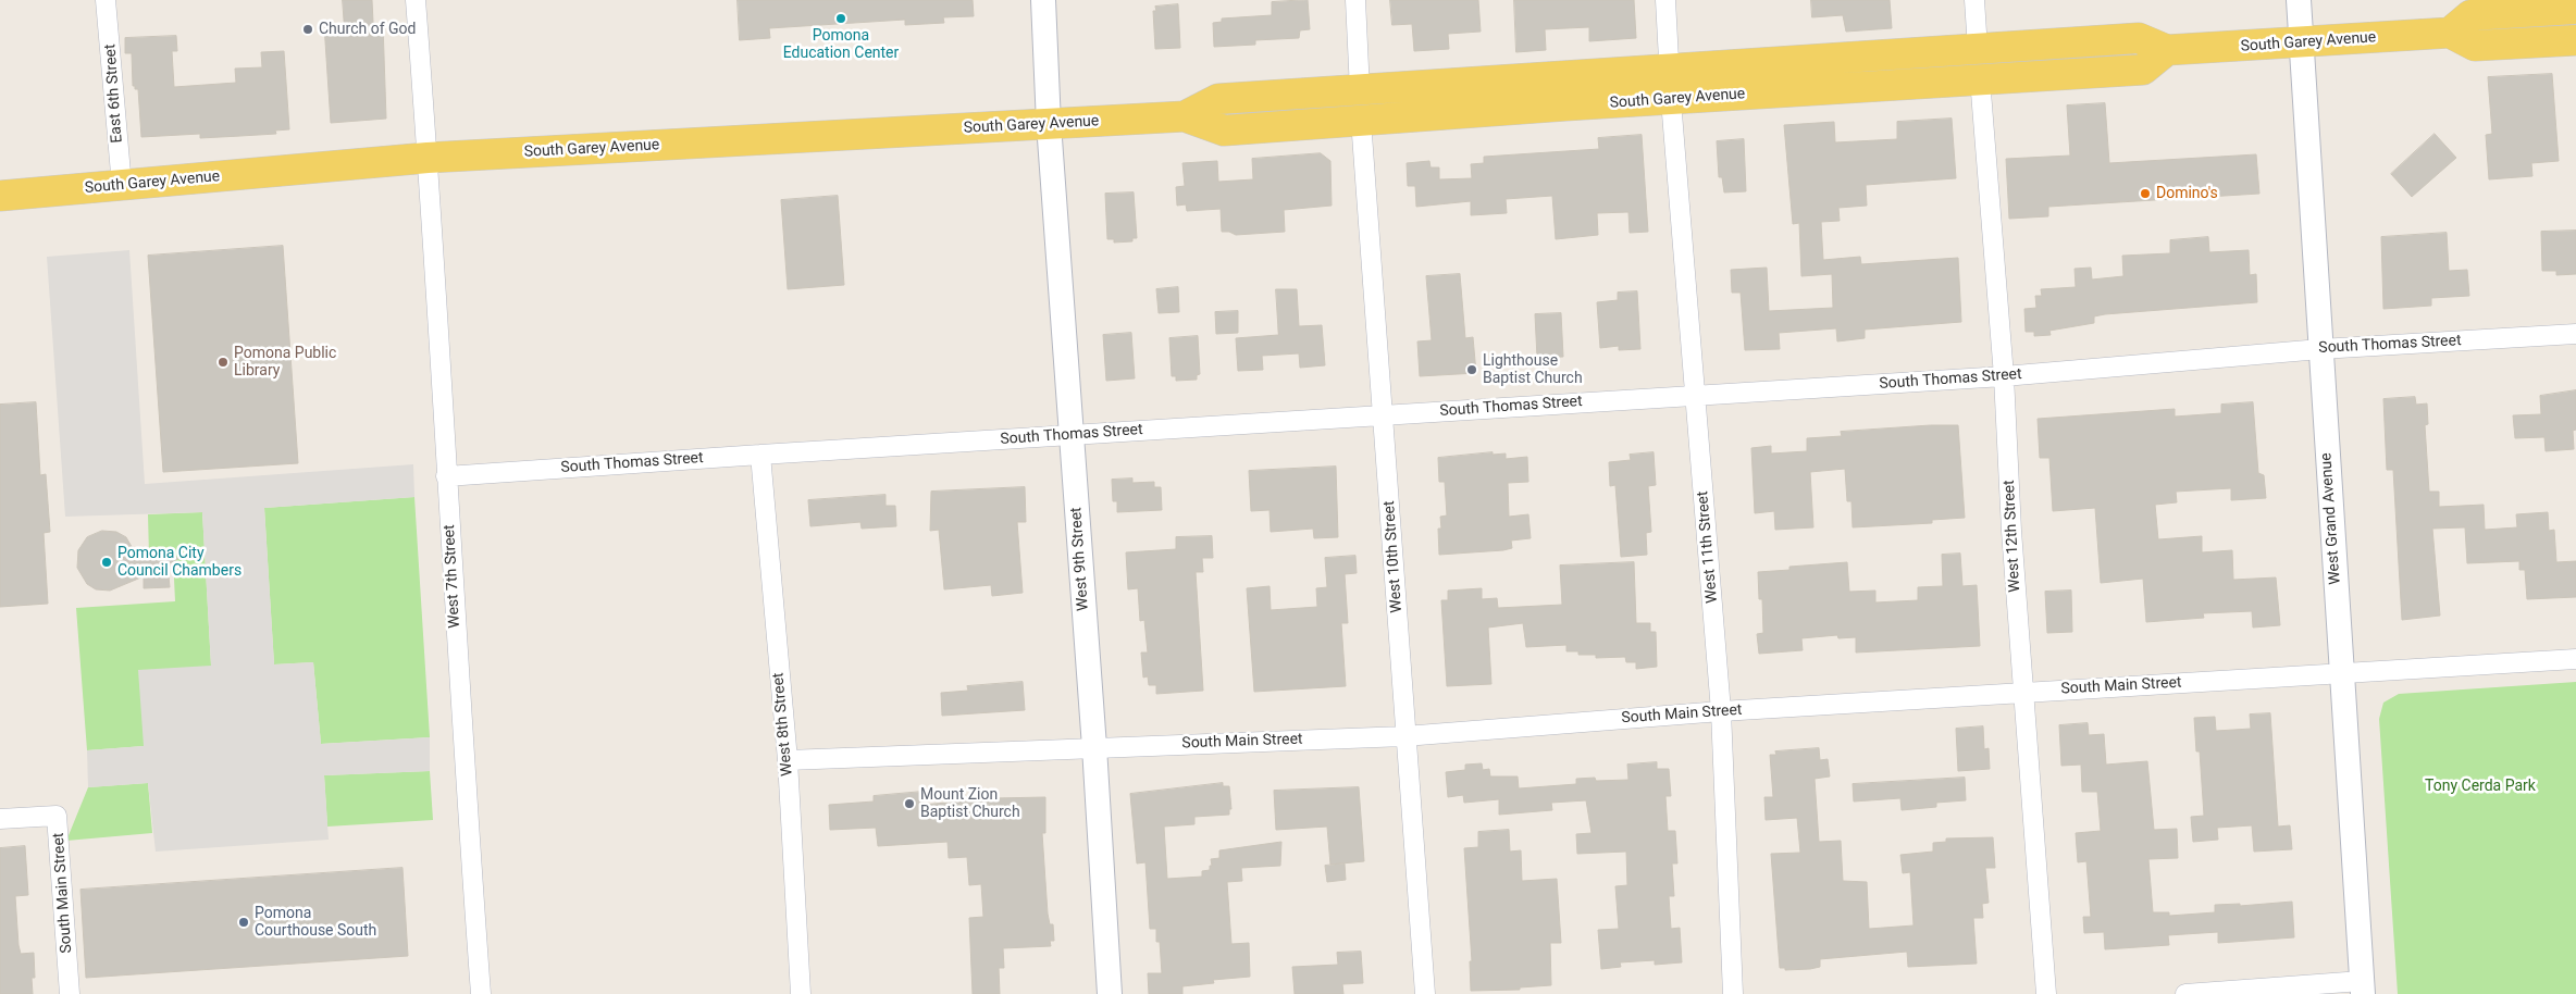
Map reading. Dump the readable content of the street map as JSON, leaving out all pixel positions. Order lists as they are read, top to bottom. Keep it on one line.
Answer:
{"streets":{"main road":["South Garey Avenue"],"street":["East 6th Street","South Thomas Street","West Grand Avenue","West 12th Street","West 11th Street","West 10th Street","West 9th Street","West 7th Street","South Main Street","West 8th Street"]},"crossings":[["South Garey Avenue","East 6th Street"],["South Garey Avenue","West Grand Avenue"],["South Garey Avenue","West 12th Street"],["South Garey Avenue","West 11th Street"],["South Garey Avenue","West 10th Street"],["South Garey Avenue","West 9th Street"],["South Garey Avenue","West 7th Street"],["South Thomas Street","West Grand Avenue"],["South Thomas Street","West 12th Street"],["South Thomas Street","West 11th Street"],["South Thomas Street","West 10th Street"],["South Thomas Street","West 9th Street"],["South Thomas Street","West 7th Street"],["South Thomas Street","West 8th Street"],["West Grand Avenue","South Main Street"],["West 12th Street","South Main Street"],["West 11th Street","South Main Street"],["West 10th Street","South Main Street"],["West 9th Street","South Main Street"],["South Main Street","West 8th Street"]],"parks":["Tony Cerda Park"],"places":["Pomona Education Center","Church of God","Domino's","Pomona Public Library","Lighthouse Baptist Church","Pomona City Council Chambers","Mount Zion Baptist Church","Pomona Courthouse South"]}
